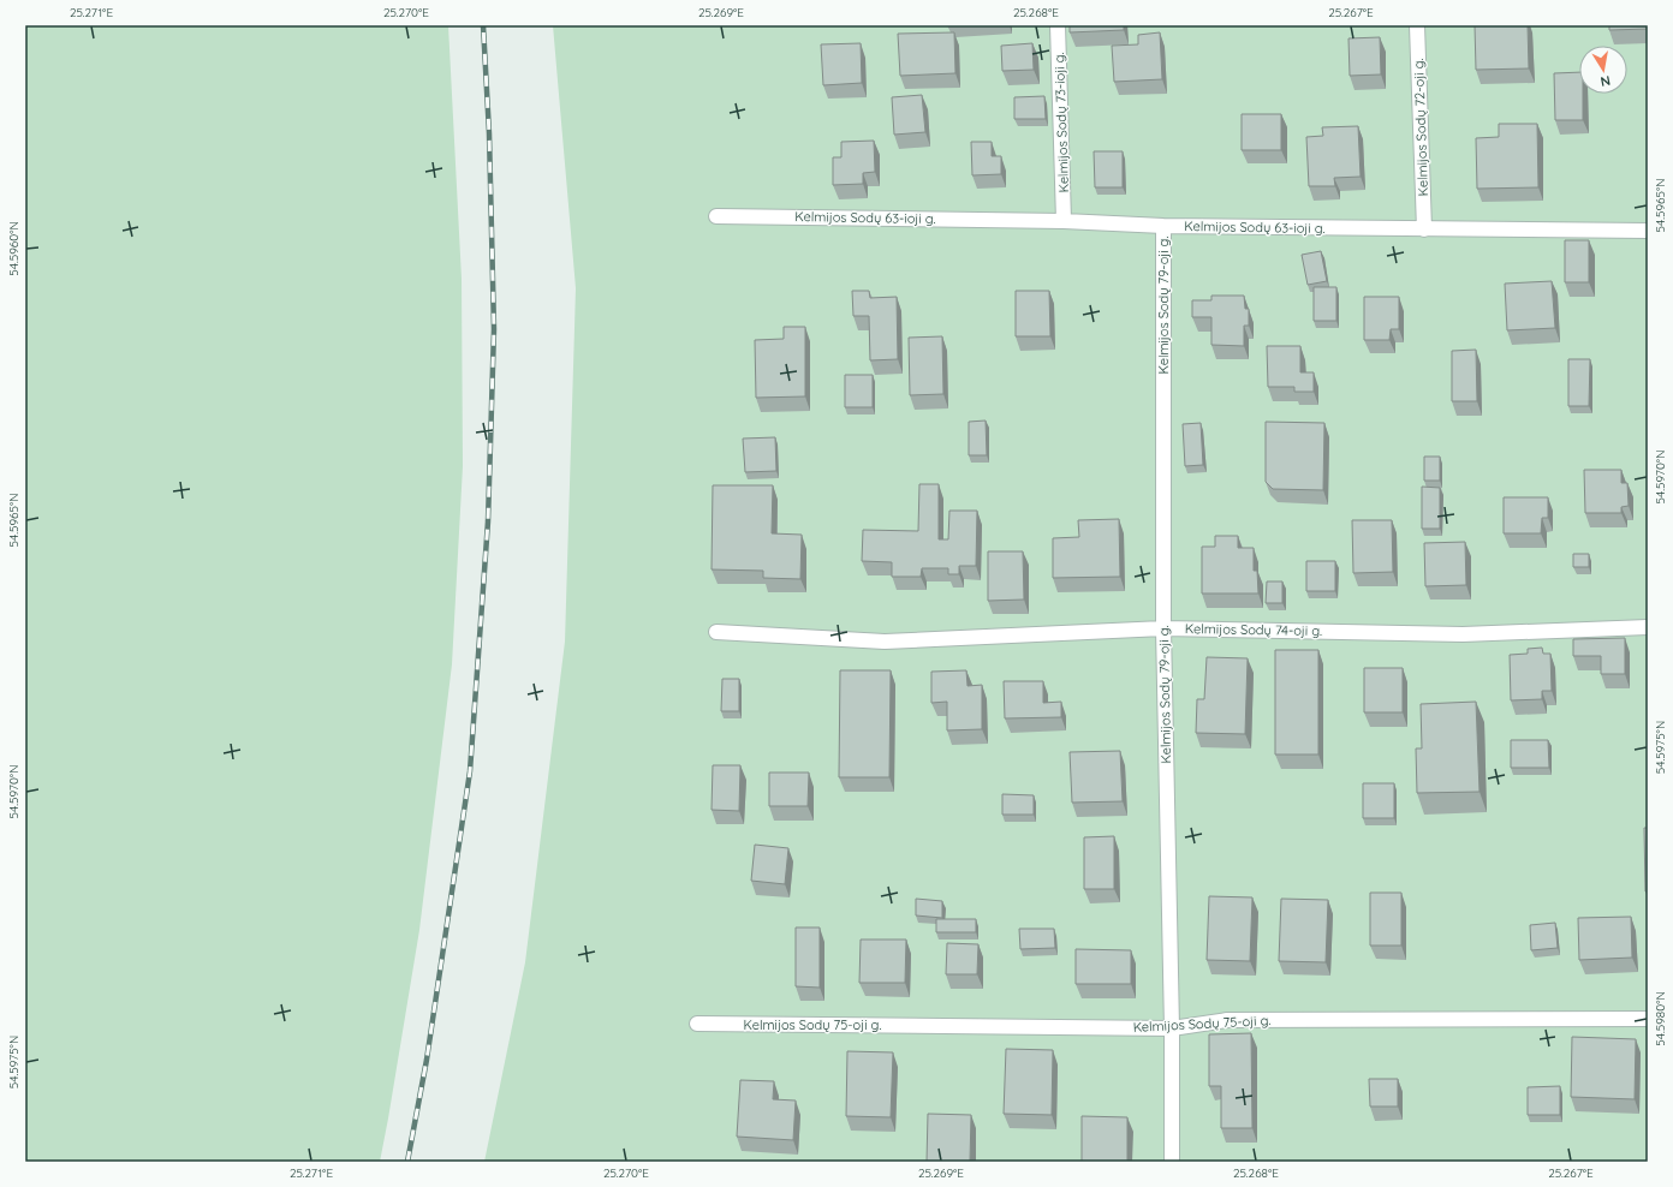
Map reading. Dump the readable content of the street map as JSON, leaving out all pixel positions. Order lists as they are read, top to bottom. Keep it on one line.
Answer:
{"streets":{"street":["Kelmijos Sodų 73-ioji g.","Kelmijos Sodų 72-oji g.","Kelmijos Sodų 63-ioji g.","Kelmijos Sodų 79-oji g.","Kelmijos Sodų 74-oji g.","Kelmijos Sodų 75-oji g."]},"crossings":[["Kelmijos Sodų 73-ioji g.","Kelmijos Sodų 63-ioji g."],["Kelmijos Sodų 72-oji g.","Kelmijos Sodų 63-ioji g."],["Kelmijos Sodų 63-ioji g.","Kelmijos Sodų 79-oji g."],["Kelmijos Sodų 79-oji g.","Kelmijos Sodų 74-oji g."],["Kelmijos Sodų 79-oji g.","Kelmijos Sodų 75-oji g."]],"north":"bottom","coordinates":["25.271°E","25.270°E","25.269°E","25.268°E","25.267°E","54.5965°N","54.5960°N","54.5970°N","54.5975°N","54.5980°N"]}
